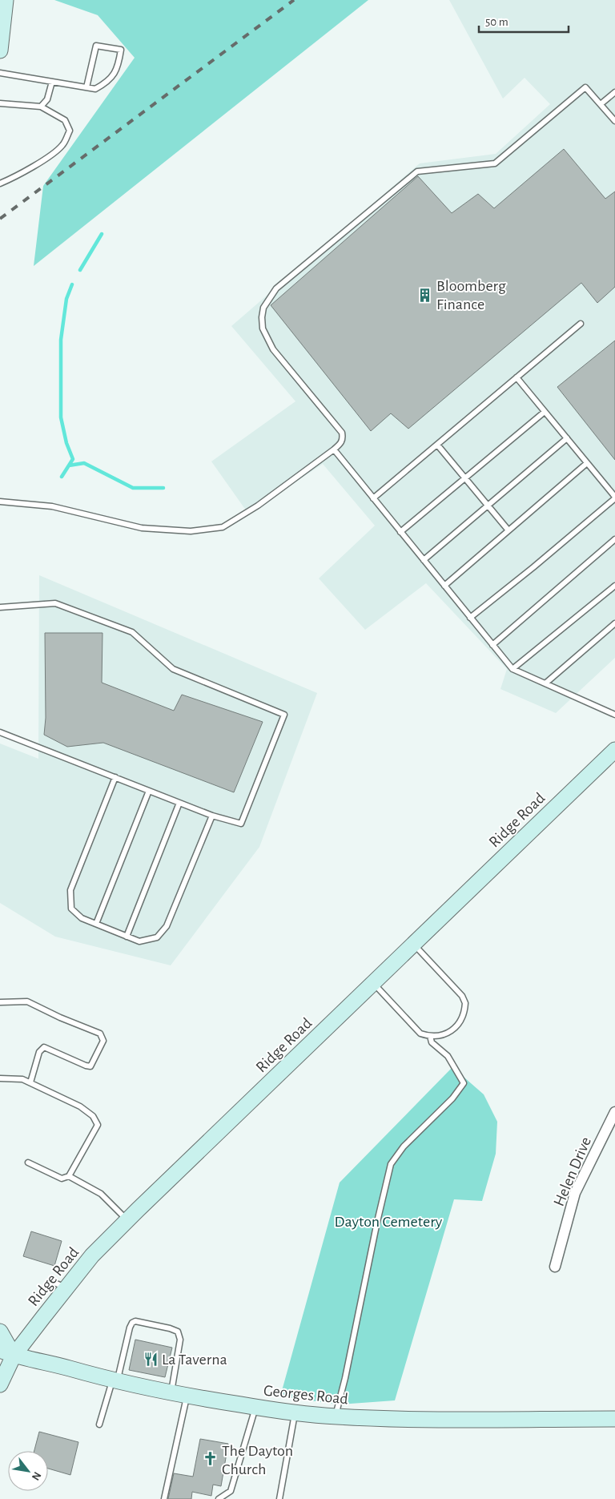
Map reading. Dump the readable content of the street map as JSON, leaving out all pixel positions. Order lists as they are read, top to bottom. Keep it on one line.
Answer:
{"streets":{"street":["Ridge Road","Helen Drive","Georges Road"]},"crossings":[["Ridge Road","Georges Road"]],"parks":["Dayton Cemetery"],"places":{"building":["Bloomberg Finance"],"restaurant":["La Taverna"],"church":["The Dayton Church"]},"scale_bar":"50 m","north":"bottom right"}
